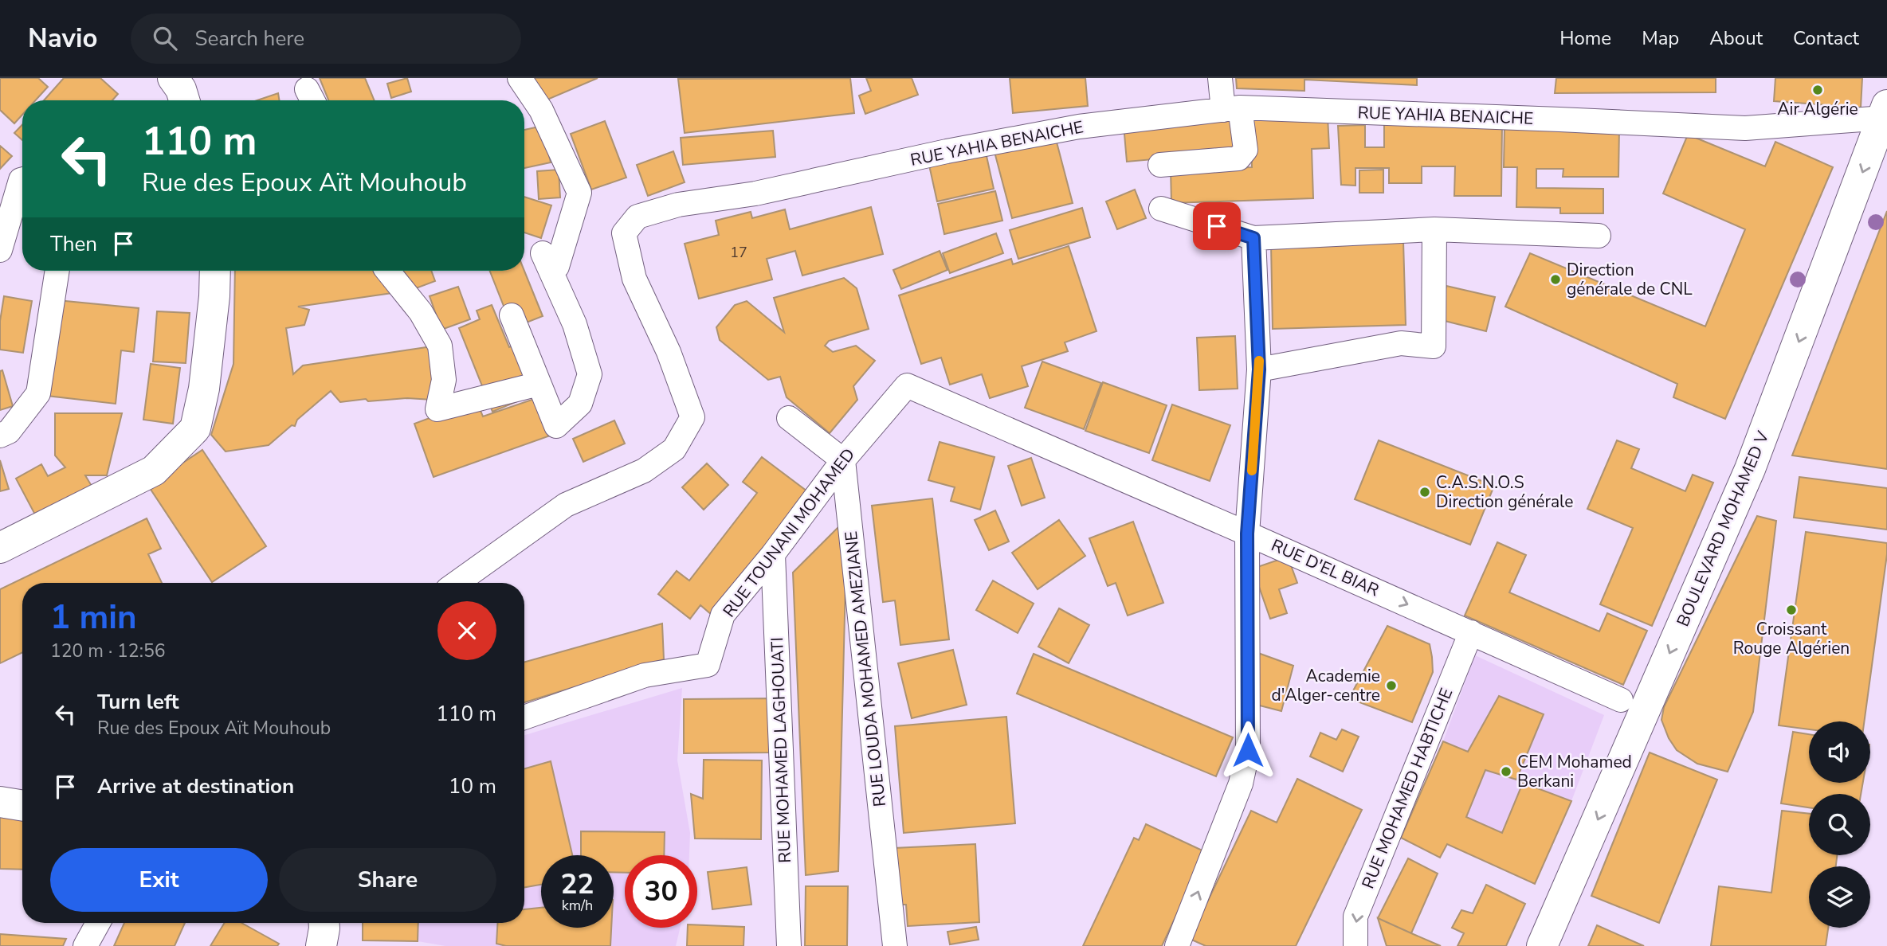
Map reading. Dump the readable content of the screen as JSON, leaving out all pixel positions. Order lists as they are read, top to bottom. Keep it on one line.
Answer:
{"streets":{"main road":["BOULEVARD MOHAMED V"],"street":["RUE YAHIA BENAICHE","RUE TOUNANI MOHAMED","RUE D'EL BIAR","RUE LOUDA MOHAMED AMEZIANE","RUE MOHAMED LAGHOUATI","RUE MOHAMED HABTICHE"]},"crossings":[["RUE YAHIA BENAICHE","BOULEVARD MOHAMED V"],["RUE TOUNANI MOHAMED","RUE D'EL BIAR"],["RUE TOUNANI MOHAMED","RUE LOUDA MOHAMED AMEZIANE"],["RUE TOUNANI MOHAMED","RUE MOHAMED LAGHOUATI"],["RUE D'EL BIAR","RUE MOHAMED HABTICHE"]],"one_way":["BOULEVARD MOHAMED V"],"places":["Air Algérie","Direction générale de CNL","C.A.S.N.O.S Direction générale","Croissant Rouge Algérien","Academie d'Alger-centre","CEM Mohamed Berkani"],"house_numbers":["17"],"page":{"header":"Navio","search":"Search here","nav":["Home","Map","About","Contact"],"turn":["110 m","Rue des Epoux Aït Mouhoub"],"then":"Then","heading":["1 min","120 m · 12:56"],"list":[{"name":"Turn left","note":"Rue des Epoux Aït Mouhoub","value":"110 m"},{"name":"Arrive at destination","value":"10 m"}],"buttons":["Exit","Share"],"speed":"22 km/h","limit":"30"}}
